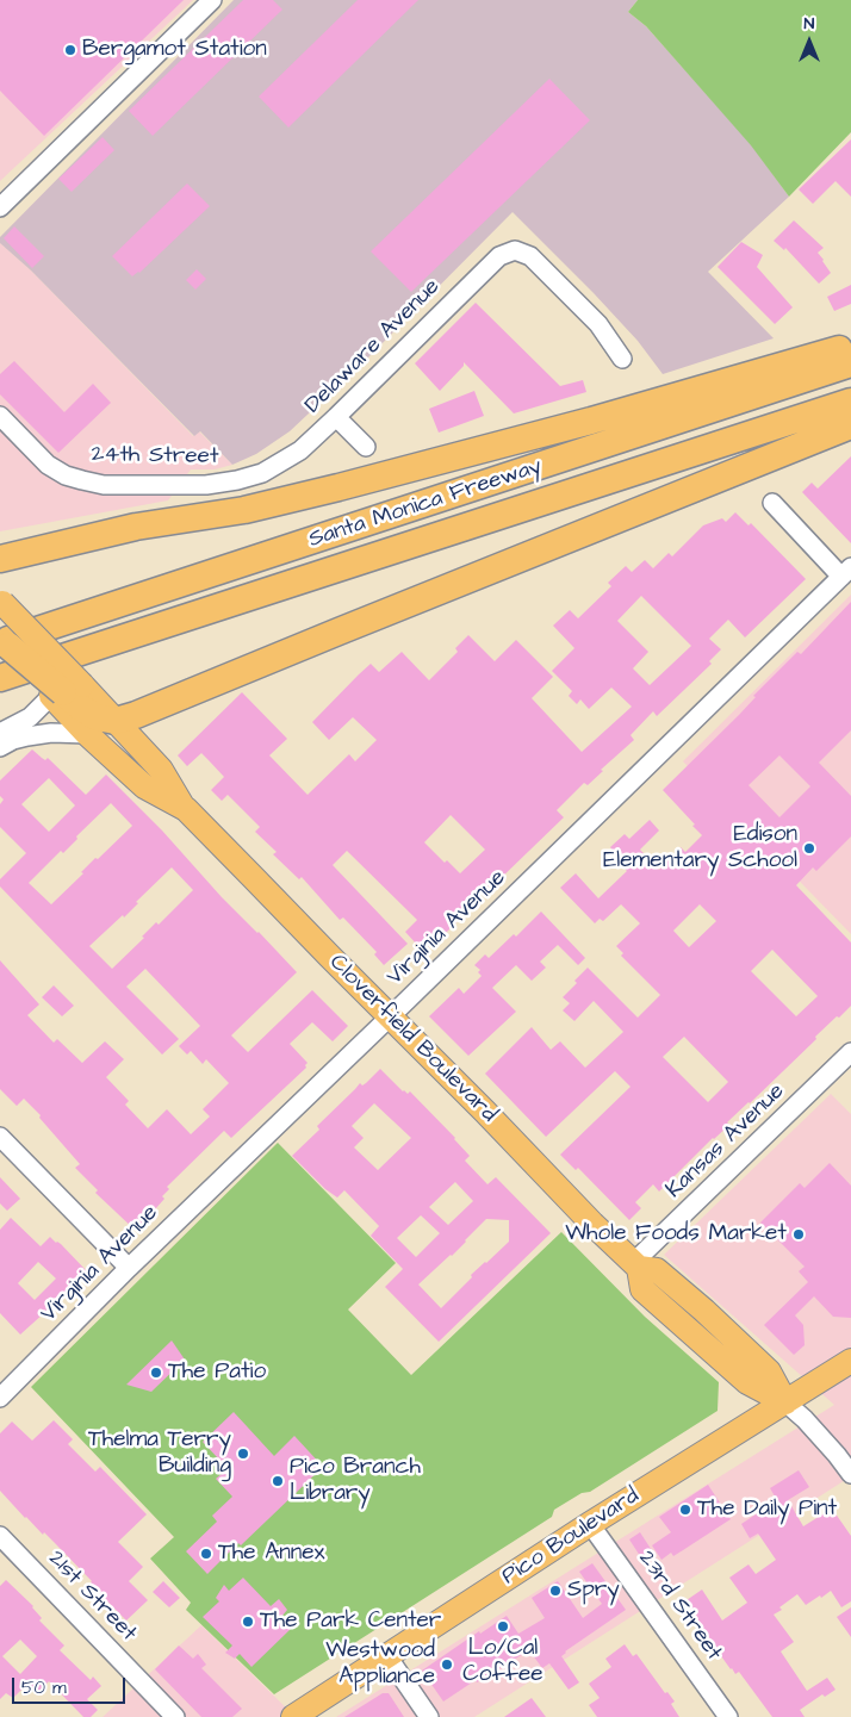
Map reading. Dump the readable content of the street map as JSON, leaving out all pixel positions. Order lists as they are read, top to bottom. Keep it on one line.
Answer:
{"streets":{"highway":["Santa Monica Freeway"],"main road":["Cloverfield Boulevard","Pico Boulevard"],"street":["Delaware Avenue","24th Street","Virginia Avenue","Kansas Avenue","21st Street","23rd Street"]},"crossings":[["Delaware Avenue","24th Street"],["Virginia Avenue","Cloverfield Boulevard"],["Cloverfield Boulevard","Kansas Avenue"],["Cloverfield Boulevard","Pico Boulevard"],["Pico Boulevard","23rd Street"]],"places":["Bergamot Station","Edison Elementary School","Whole Foods Market","The Patio","Thelma Terry Building","Pico Branch Library","The Daily Pint","The Annex","Spry","The Park Center","Lo/Cal Coffee","Westwood Appliance"],"scale_bar":"50 m","north":"top"}
